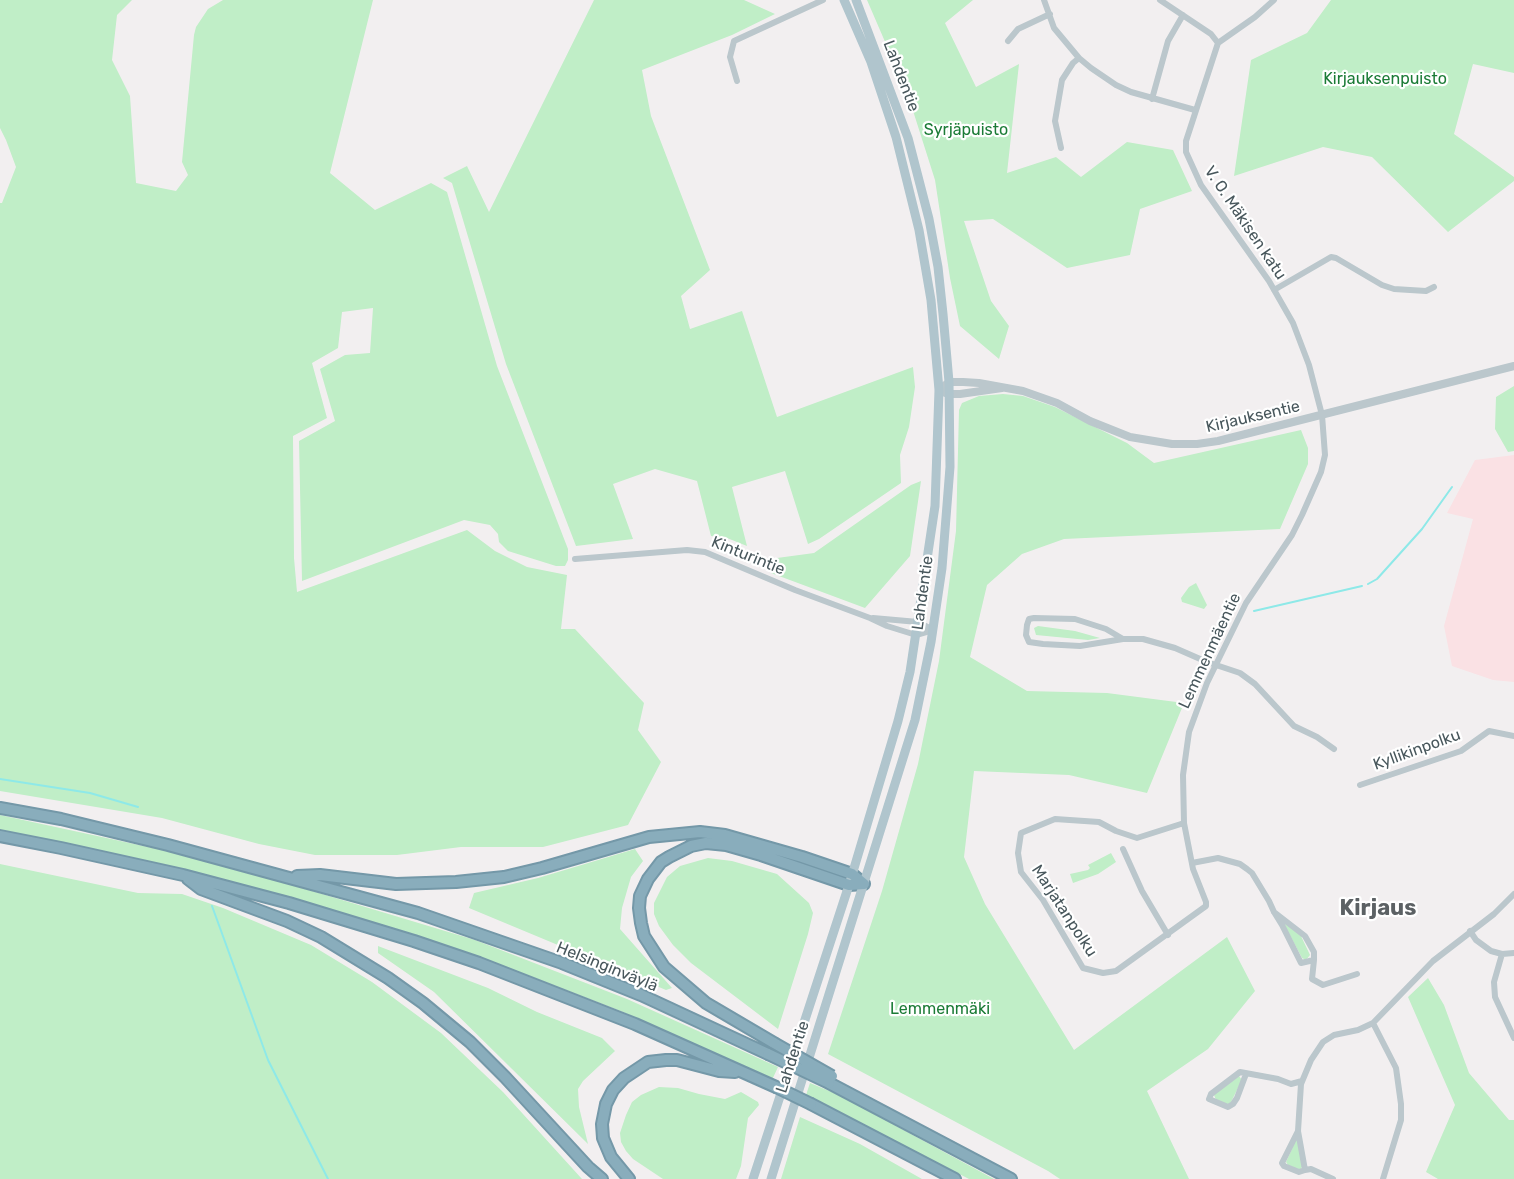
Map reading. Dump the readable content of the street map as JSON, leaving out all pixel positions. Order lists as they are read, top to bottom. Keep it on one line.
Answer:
{"streets":{"highway":["Helsinginväylä"],"main road":["Lahdentie"],"street":["V. O. Mäkisen katu","Kirjauksentie","Kinturintie","Lemmenmäentie","Kyllikinpolku","Marjatanpolku"]},"crossings":[["Lahdentie","Kirjauksentie"],["Lahdentie","Kinturintie"],["V. O. Mäkisen katu","Kirjauksentie"],["V. O. Mäkisen katu","Lemmenmäentie"],["Kirjauksentie","Lemmenmäentie"],["Lemmenmäentie","Marjatanpolku"]],"districts":["Kirjaus"],"parks":["Kirjauksenpuisto","Syrjäpuisto","Lemmenmäki"]}
